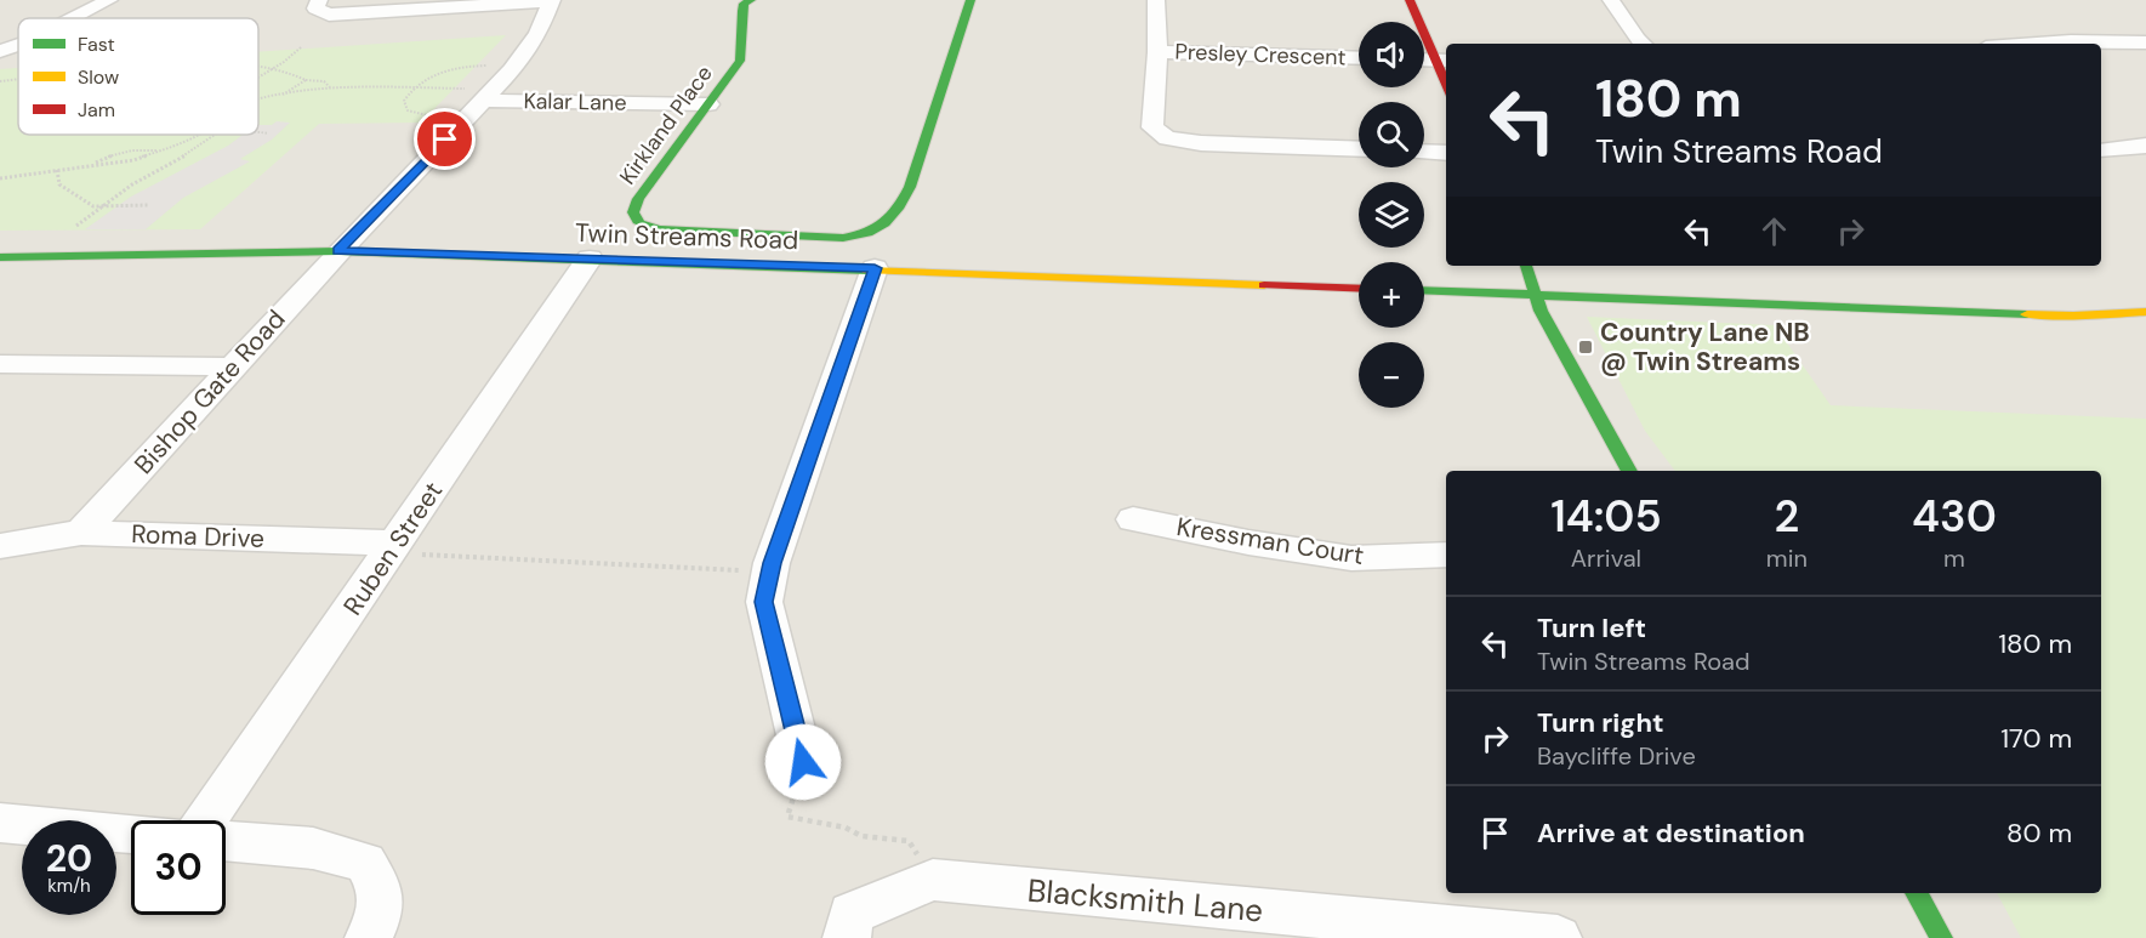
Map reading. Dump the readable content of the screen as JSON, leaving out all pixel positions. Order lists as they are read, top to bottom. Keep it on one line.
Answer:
{"streets":{"street":["Presley Crescent","Kalar Lane","Kirkland Place","Twin Streams Road","Bishop Gate Road","Roma Drive","Kressman Court","Ruben Street","Blacksmith Lane"]},"crossings":[["Kalar Lane","Kirkland Place"],["Kalar Lane","Bishop Gate Road"],["Twin Streams Road","Bishop Gate Road"],["Twin Streams Road","Ruben Street"],["Bishop Gate Road","Roma Drive"],["Roma Drive","Ruben Street"]],"places":{"transit":["Country Lane NB @ Twin Streams"]},"legend":["Fast","Slow","Jam"],"page":{"map_buttons":["+","−"],"turn":["180 m","Twin Streams Road"],"eta":["14:05","Arrival","2","min","430","m"],"list":[{"name":"Turn left","note":"Twin Streams Road","value":"180 m"},{"name":"Turn right","note":"Baycliffe Drive","value":"170 m"},{"name":"Arrive at destination","value":"80 m"}],"speed":"20 km/h","limit":"30"}}
